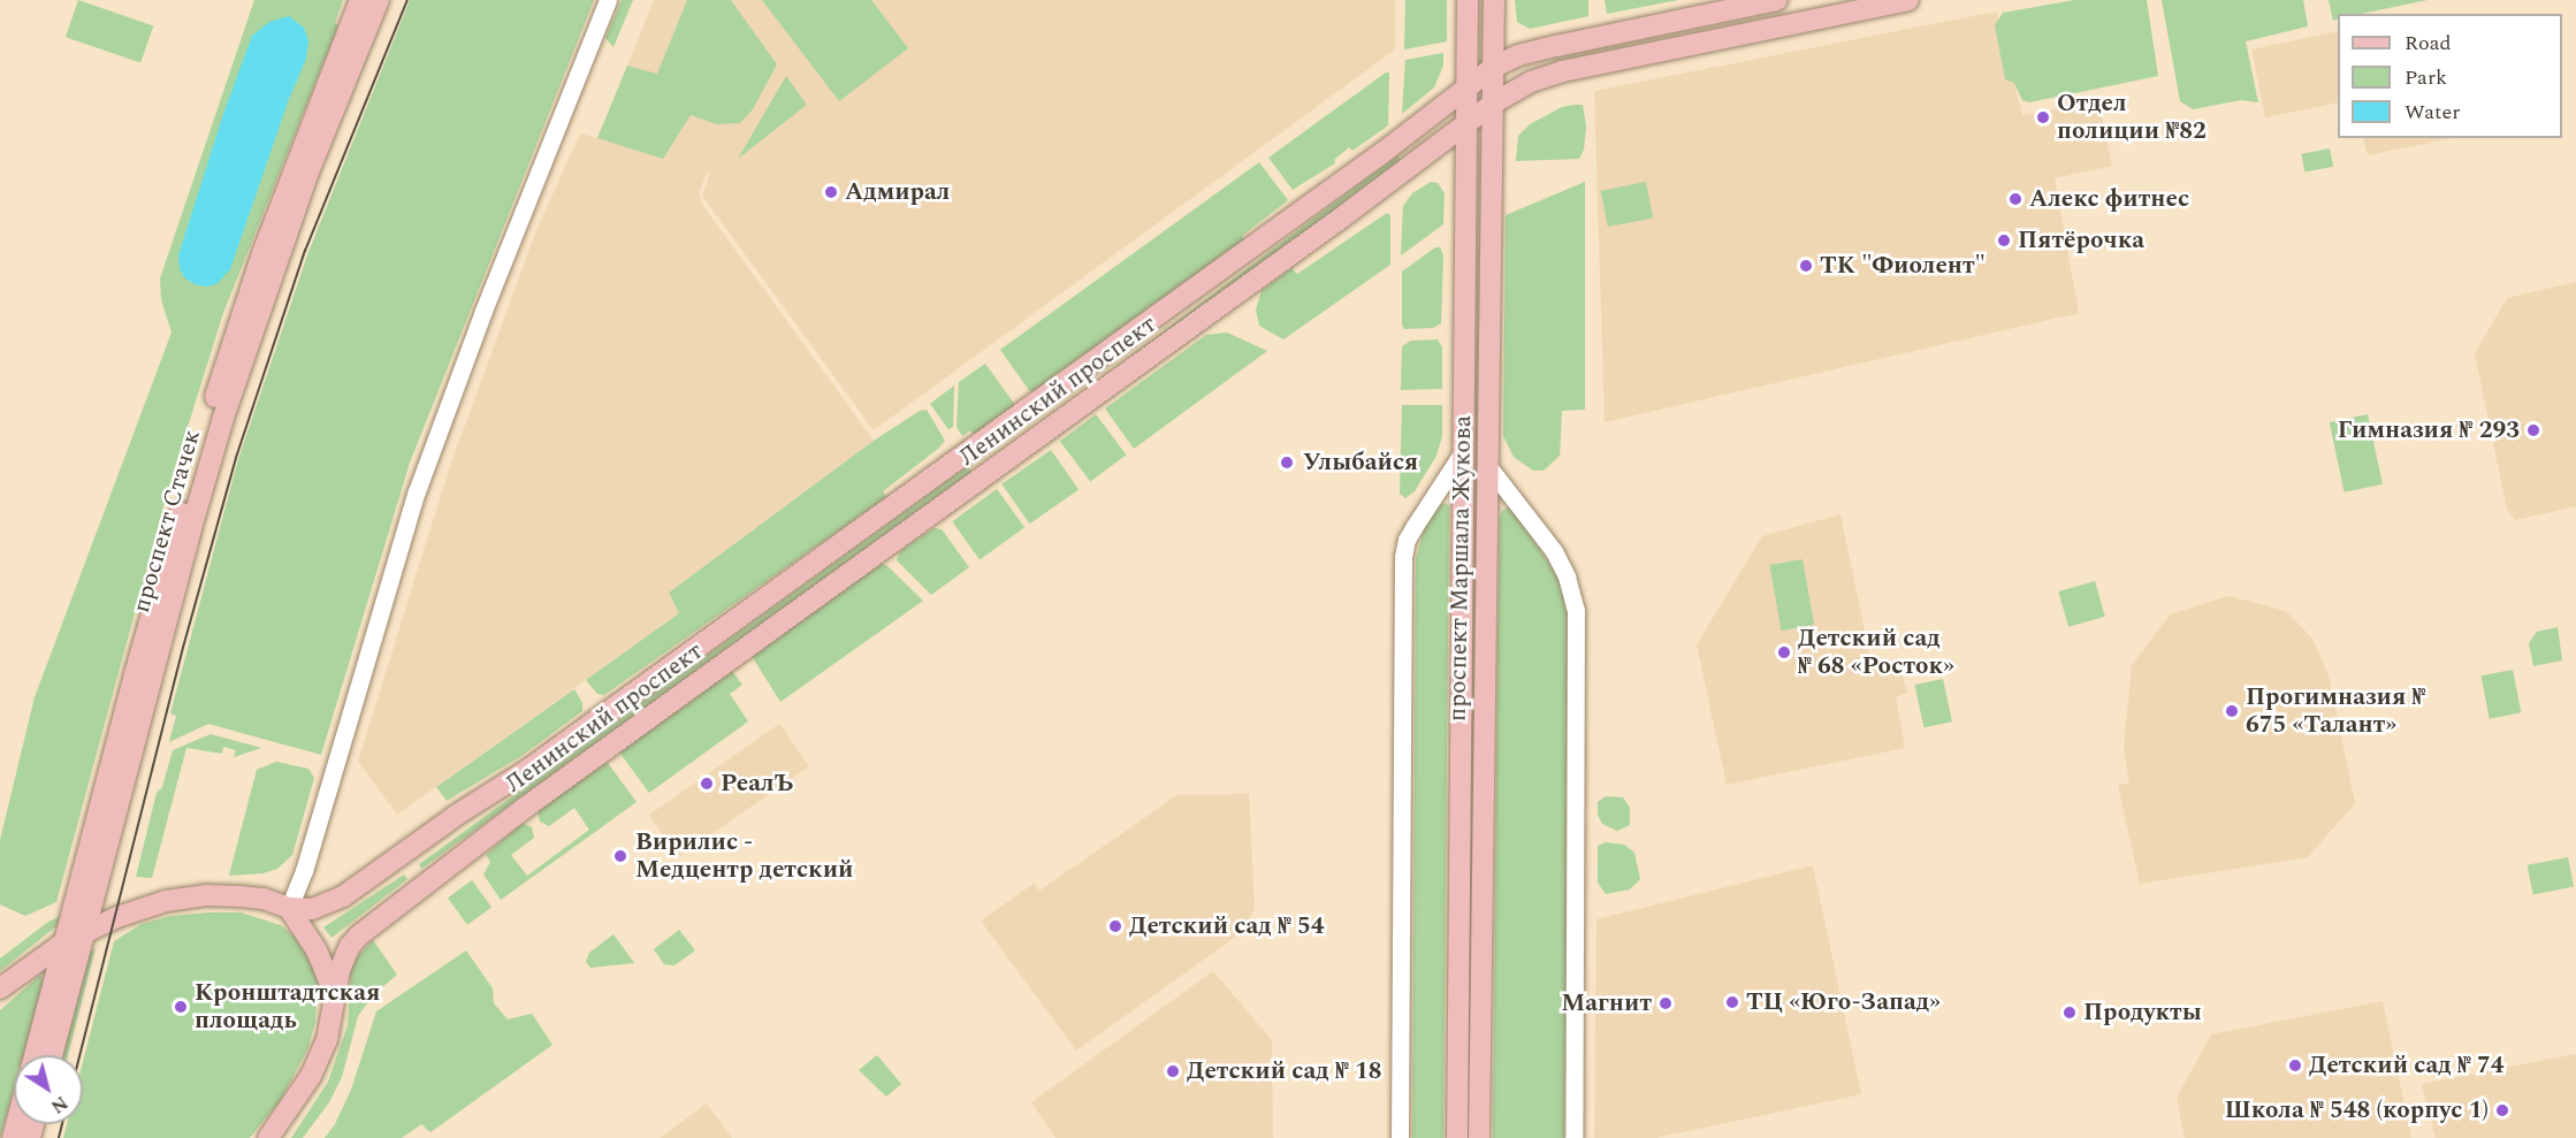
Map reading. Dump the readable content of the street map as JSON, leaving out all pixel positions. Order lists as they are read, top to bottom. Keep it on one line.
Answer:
{"streets":{"main road":["Ленинский проспект","проспект Стачек","проспект Маршала Жукова"]},"crossings":[["Ленинский проспект","проспект Маршала Жукова"]],"places":["Отдел полиции №82","Адмирал","Алекс фитнес","Пятёрочка","ТК \"Фиолент\"","Гимназия № 293","Улыбайся","Детский сад № 68 «Росток»","Прогимназия № 675 «Талант»","РеалЪ","Вирилис - Медцентр детский","Детский сад № 54","ТЦ «Юго-Запад»","Магнит","Кронштадтская площадь","Продукты","Детский сад № 74","Детский сад № 18","Школа № 548 (корпус 1)"],"legend":["Road","Park","Water"],"north":"bottom right"}
